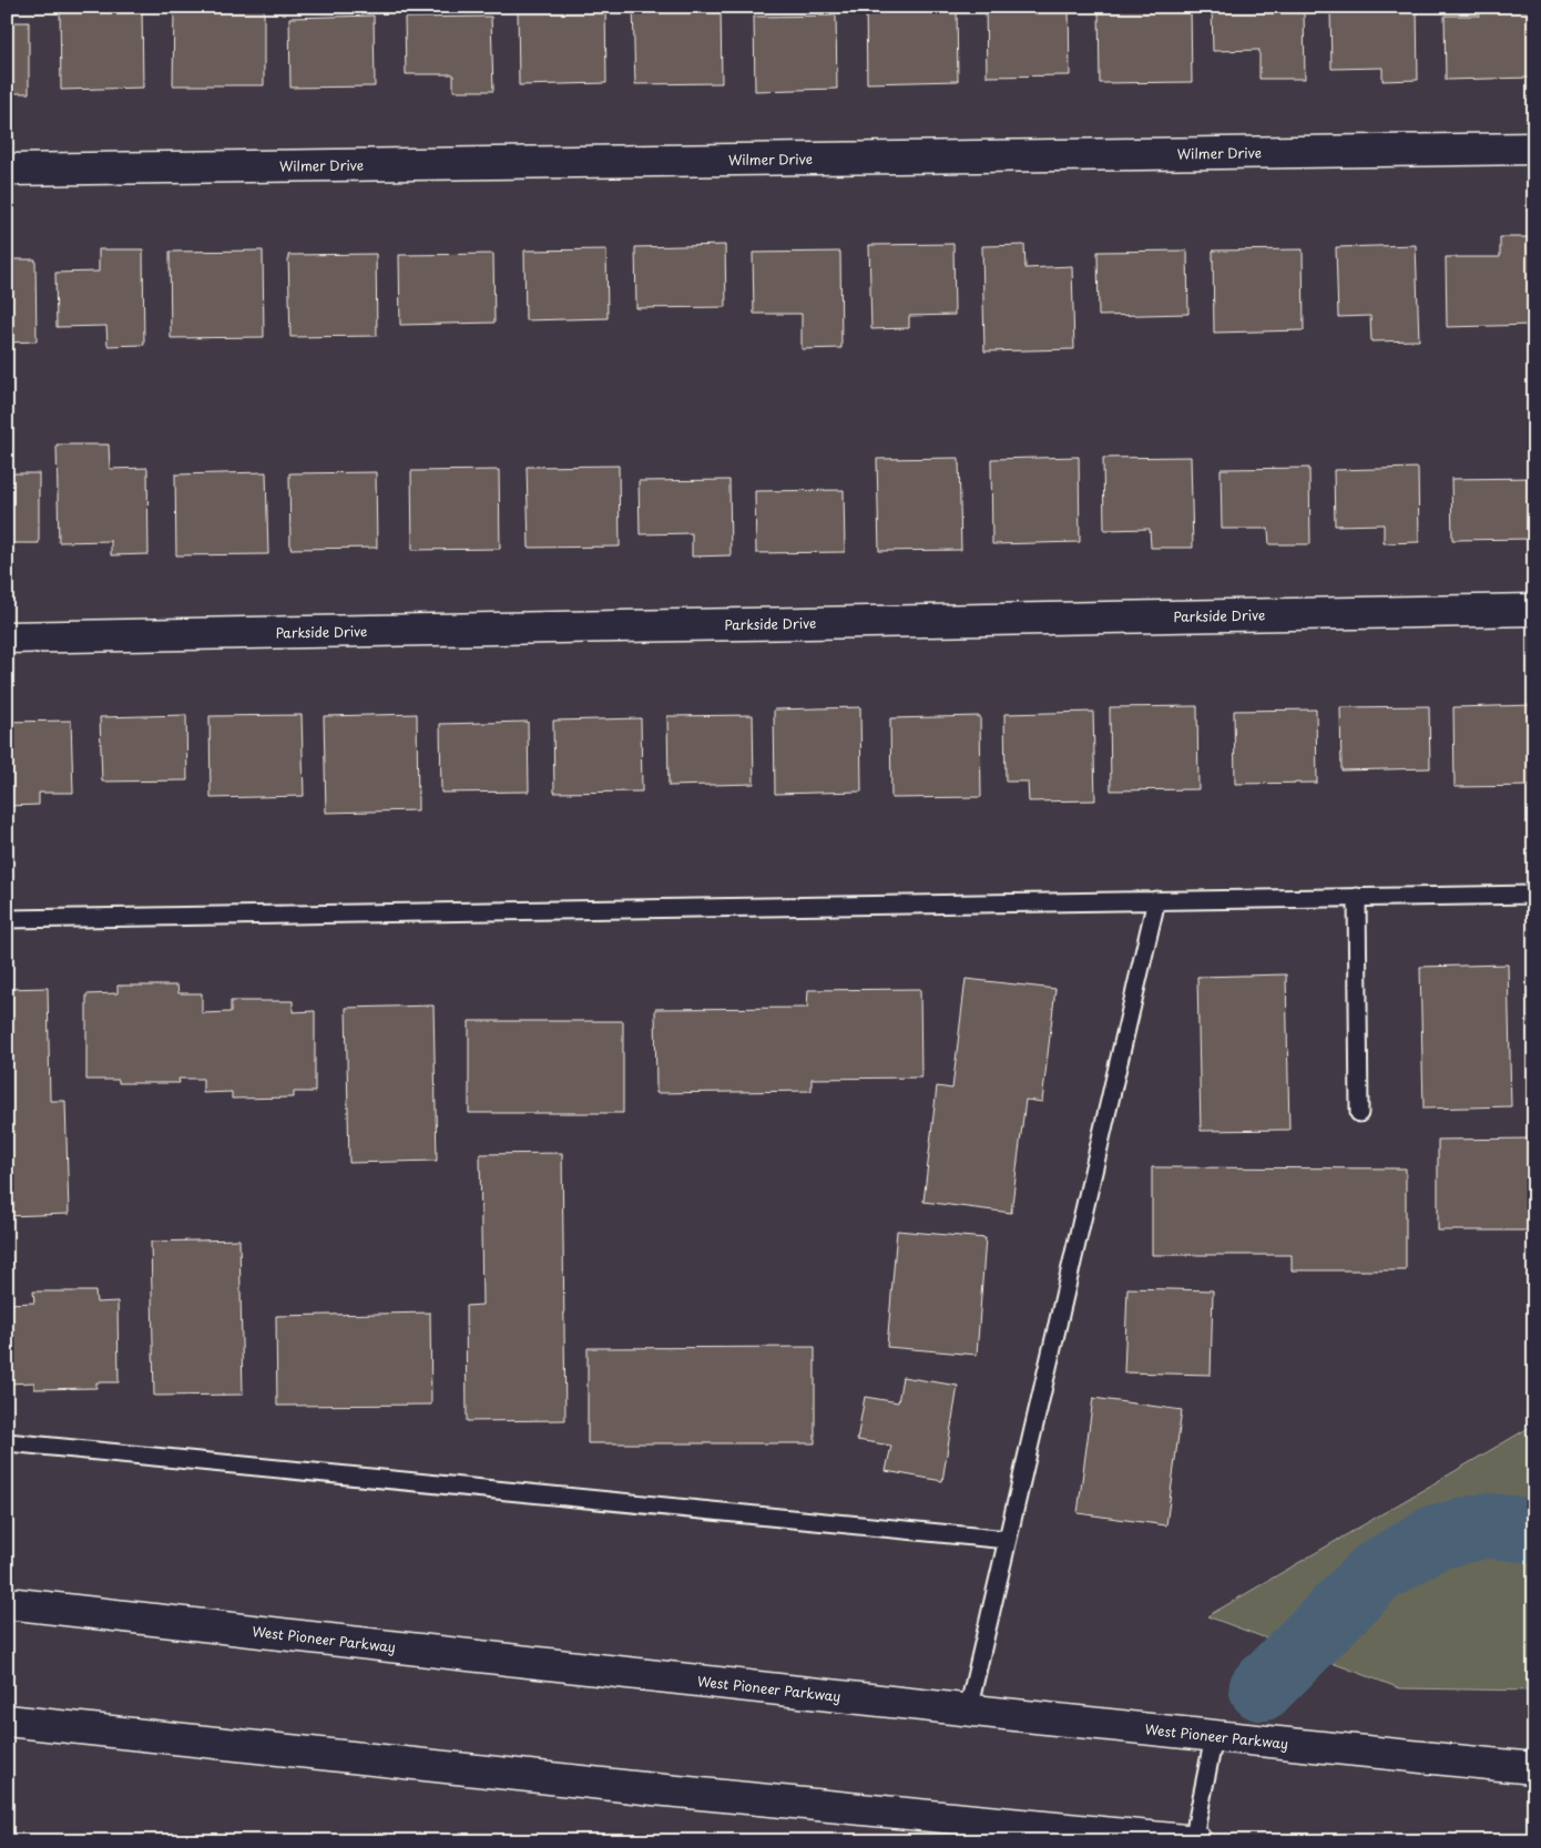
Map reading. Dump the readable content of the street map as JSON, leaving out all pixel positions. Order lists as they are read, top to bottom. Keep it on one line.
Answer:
{"streets":{"street":["Wilmer Drive","Parkside Drive","West Pioneer Parkway"]}}
